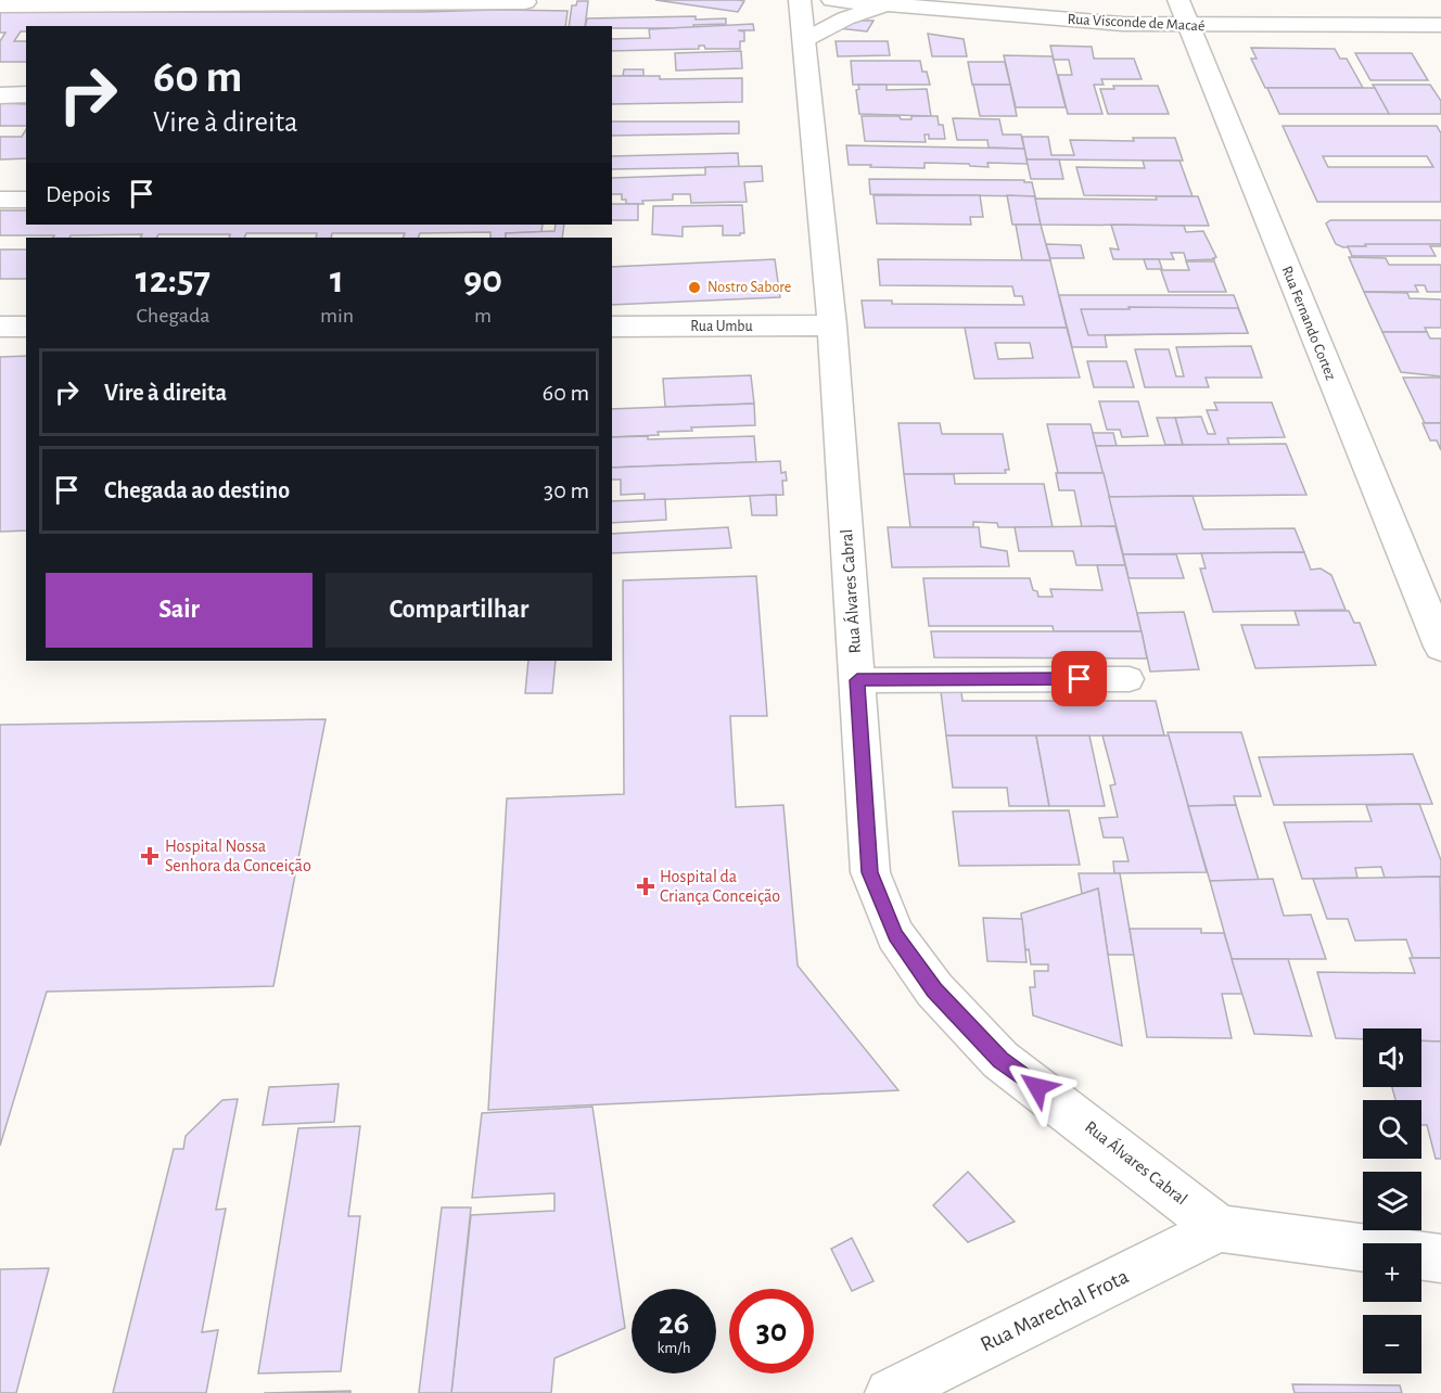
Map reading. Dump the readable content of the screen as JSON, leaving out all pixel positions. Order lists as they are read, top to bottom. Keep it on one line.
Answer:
{"streets":{"street":["Rua Visconde de Macaé","Rua Fernando Cortez","Rua Umbu","Rua Álvares Cabral","Rua Marechal Frota"]},"crossings":[["Rua Visconde de Macaé","Rua Fernando Cortez"],["Rua Umbu","Rua Álvares Cabral"],["Rua Álvares Cabral","Rua Marechal Frota"]],"places":{"other":["Nostro Sabore"],"health":["Hospital Nossa Senhora da Conceição","Hospital da Criança Conceição"]},"page":{"turn":["60 m","Vire à direita"],"then":"Depois","eta":["12:57","Chegada","1","min","90","m"],"list":[{"name":"Vire à direita","value":"60 m"},{"name":"Chegada ao destino","value":"30 m"}],"buttons":["Sair","Compartilhar"],"map_buttons":["+","−"],"speed":"26 km/h","limit":"30"}}
